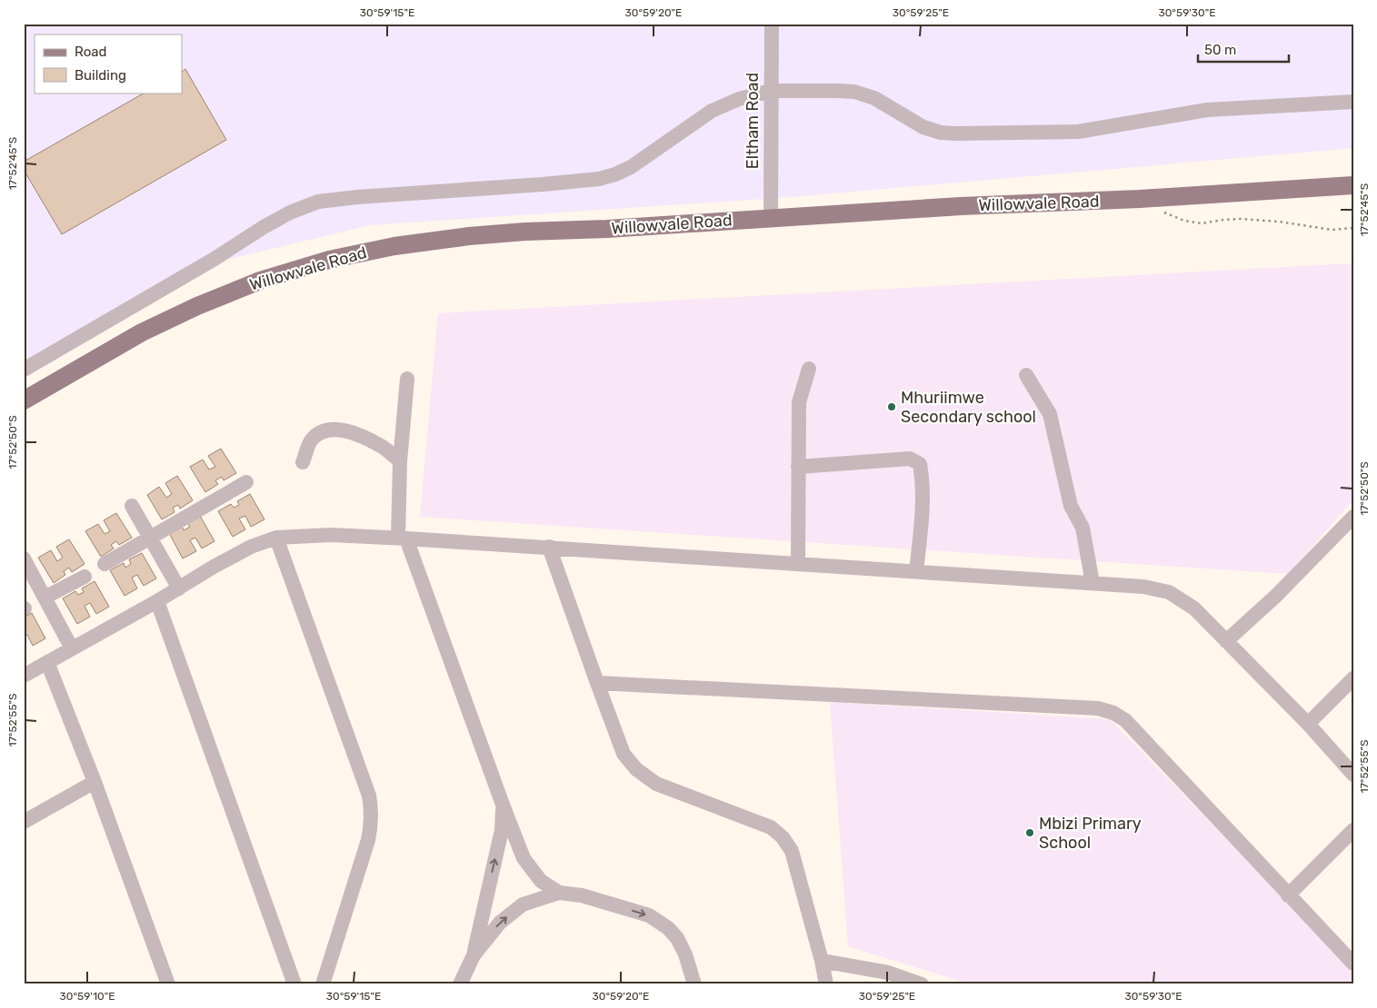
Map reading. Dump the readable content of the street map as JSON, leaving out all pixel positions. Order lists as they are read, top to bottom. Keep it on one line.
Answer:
{"streets":{"main road":["Willowvale Road"],"street":["Eltham Road"]},"crossings":[["Eltham Road","Willowvale Road"]],"places":["Mhuriimwe Secondary school","Mbizi Primary School"],"legend":["Road","Building"],"scale_bar":"50 m","coordinates":["30°59'15\"E","30°59'20\"E","30°59'25\"E","30°59'30\"E","17°52'45\"S","17°52'50\"S","17°52'55\"S","30°59'10\"E"]}
